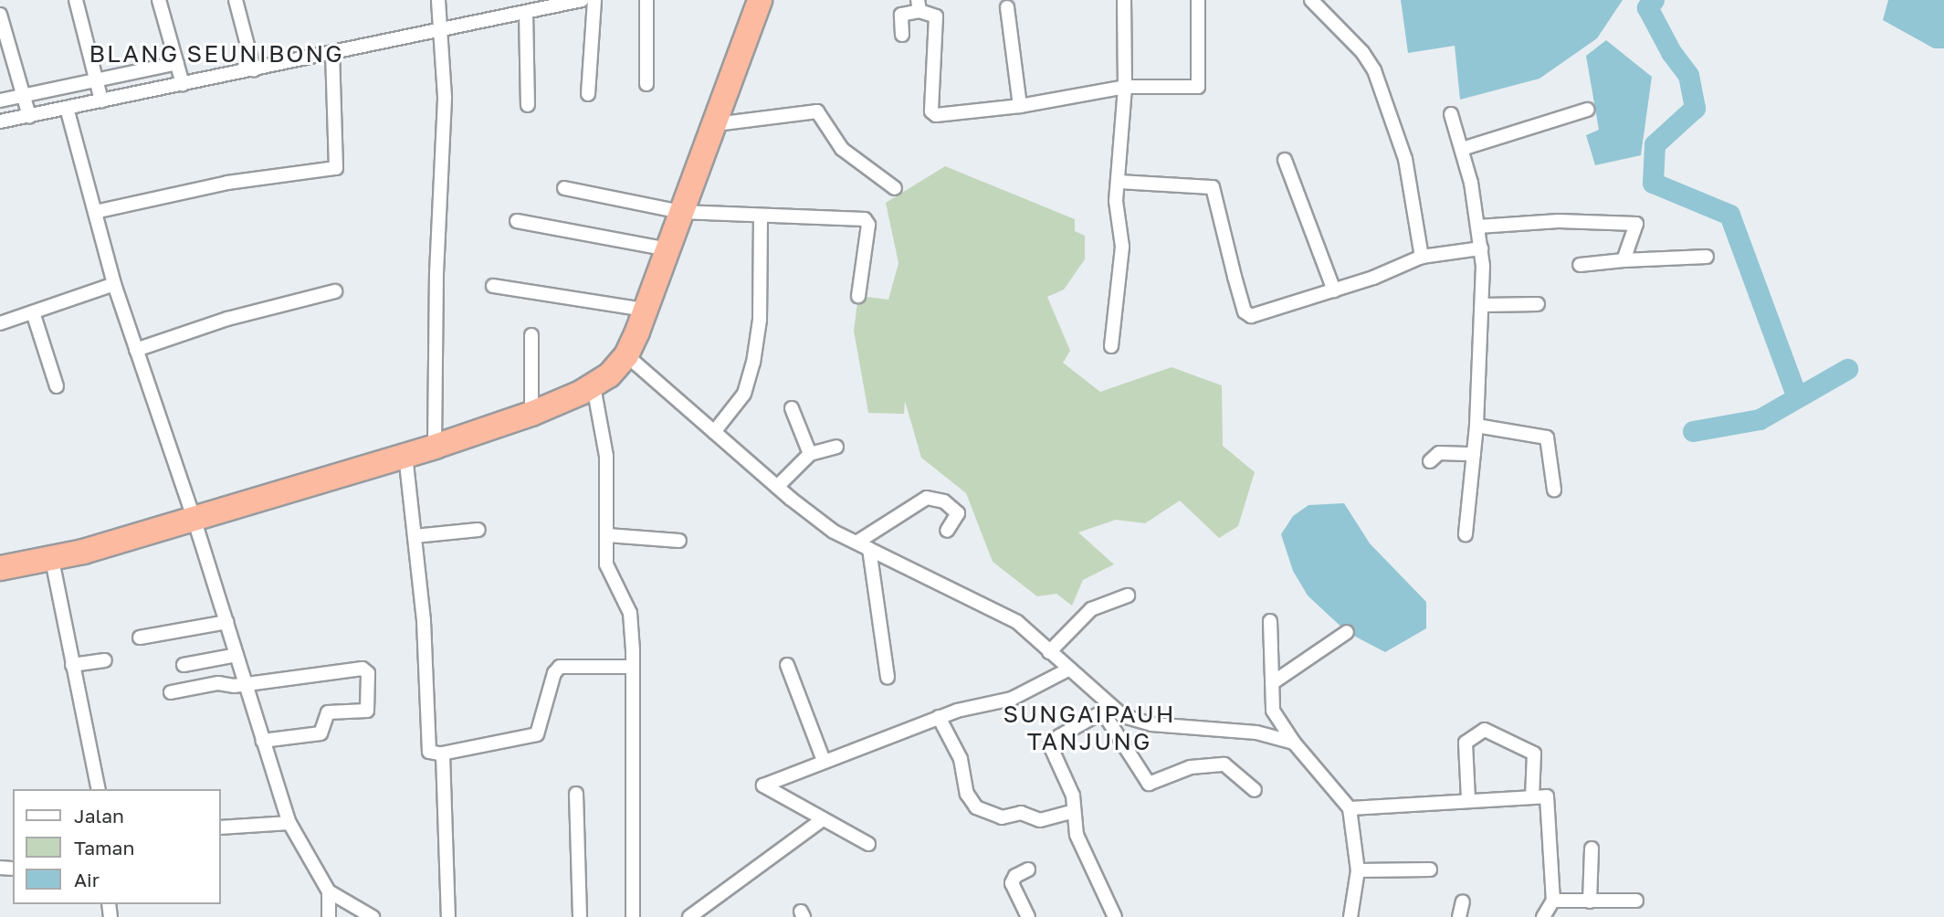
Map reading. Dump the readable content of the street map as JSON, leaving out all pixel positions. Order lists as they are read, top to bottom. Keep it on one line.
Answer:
{"districts":["BLANG SEUNIBONG","SUNGAIPAUH TANJUNG"],"legend":["Jalan","Taman","Air"]}
